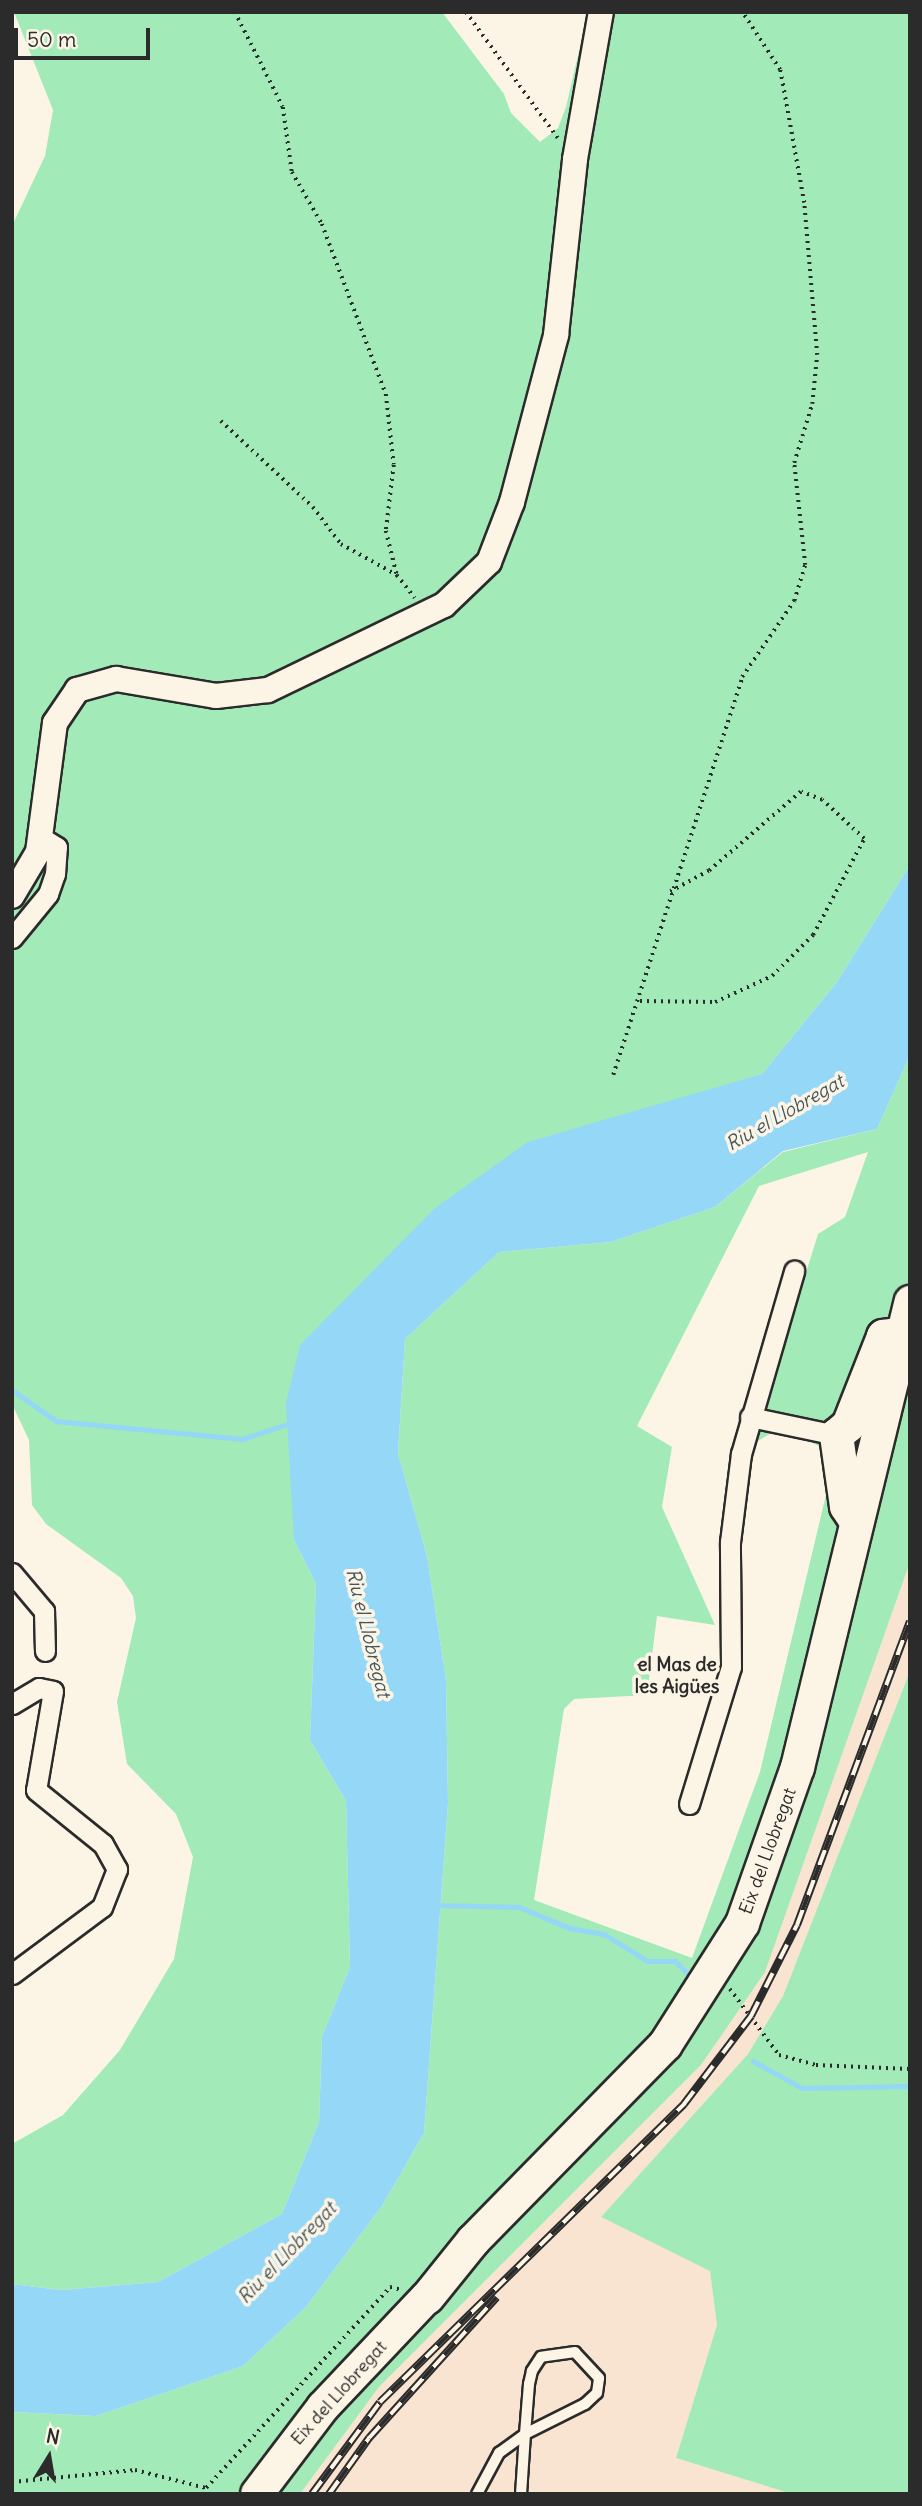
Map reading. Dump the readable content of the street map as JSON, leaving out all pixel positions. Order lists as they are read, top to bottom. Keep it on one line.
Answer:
{"streets":{"highway":["Eix del Llobregat"]},"districts":["el Mas de les Aigües"],"water":["Riu el Llobregat"],"scale_bar":"50 m","north":"top"}
